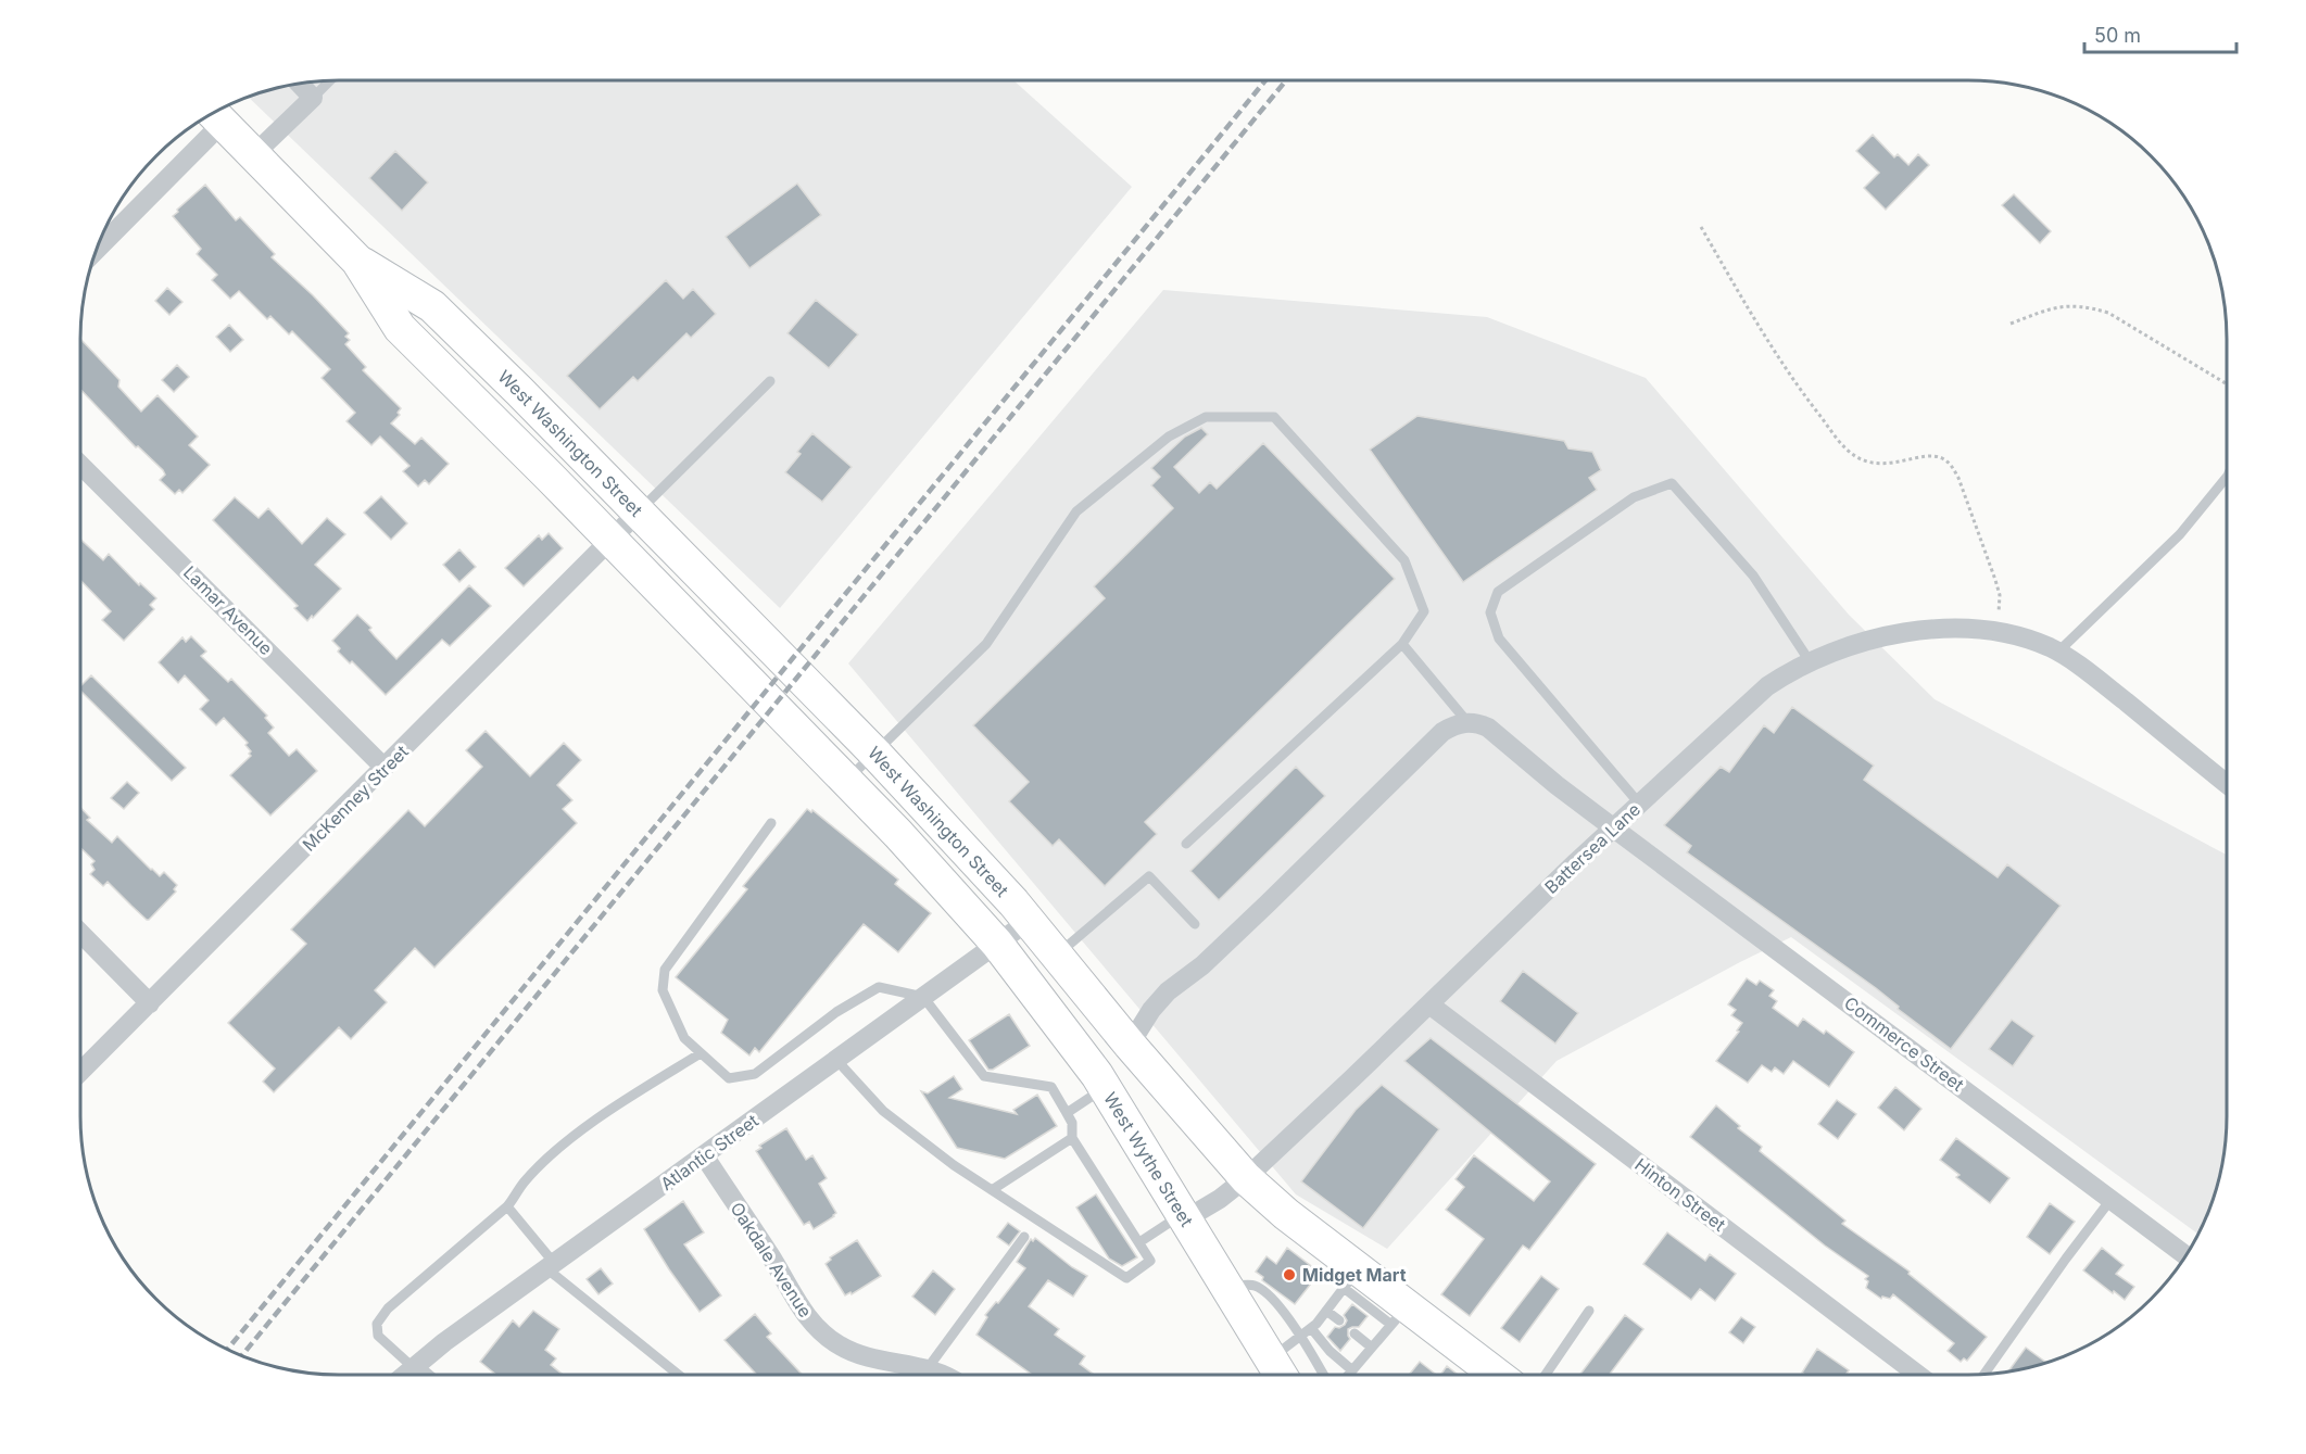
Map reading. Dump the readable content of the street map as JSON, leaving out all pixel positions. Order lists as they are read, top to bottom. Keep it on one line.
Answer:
{"streets":{"main road":["West Washington Street","West Wythe Street"],"street":["Lamar Avenue","McKenney Street","Battersea Lane","Commerce Street","Atlantic Street","Hinton Street","Oakdale Avenue"]},"crossings":[["West Washington Street","McKenney Street"],["West Washington Street","Battersea Lane"],["West Washington Street","Atlantic Street"],["West Washington Street","West Wythe Street"],["Lamar Avenue","McKenney Street"],["Battersea Lane","Commerce Street"],["Battersea Lane","West Wythe Street"],["Battersea Lane","Hinton Street"],["Atlantic Street","West Wythe Street"],["Atlantic Street","Oakdale Avenue"]],"places":["Midget Mart"],"scale_bar":"50 m"}
